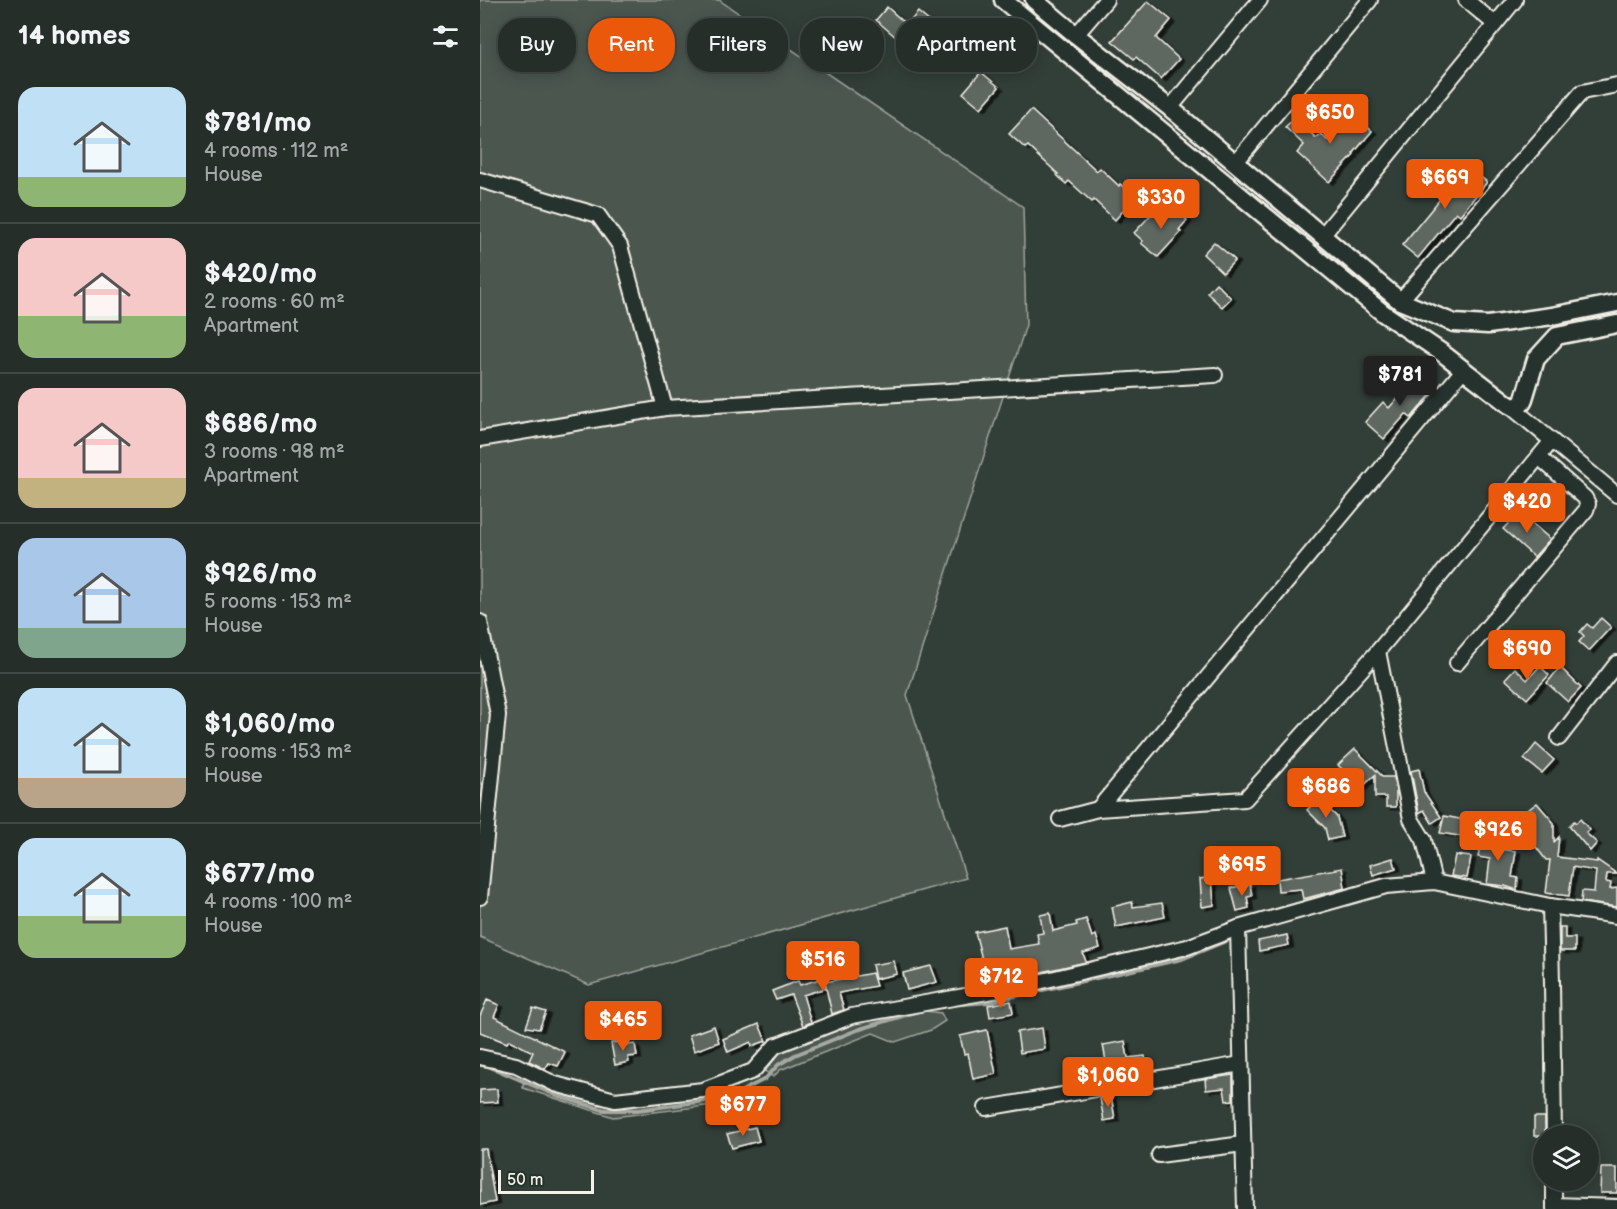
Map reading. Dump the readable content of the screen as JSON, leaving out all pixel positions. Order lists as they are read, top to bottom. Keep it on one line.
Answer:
{"scale_bar":"50 m","page":{"heading":"14 homes","chip":["Buy","Rent","Filters","New","Apartment"],"list":[{"name":"$781/mo","note":"4 rooms · 112 m² · House"},{"name":"$420/mo","note":"2 rooms · 60 m² · Apartment"},{"name":"$686/mo","note":"3 rooms · 98 m² · Apartment"},{"name":"$926/mo","note":"5 rooms · 153 m² · House"},{"name":"$1,060/mo","note":"5 rooms · 153 m² · House"},{"name":"$677/mo","note":"4 rooms · 100 m² · House"}],"price":["$650","$669","$330","$781","$420","$690","$686","$926","$695","$516","$712","$465","$1,060","$677"],"scale":"50 m"}}
